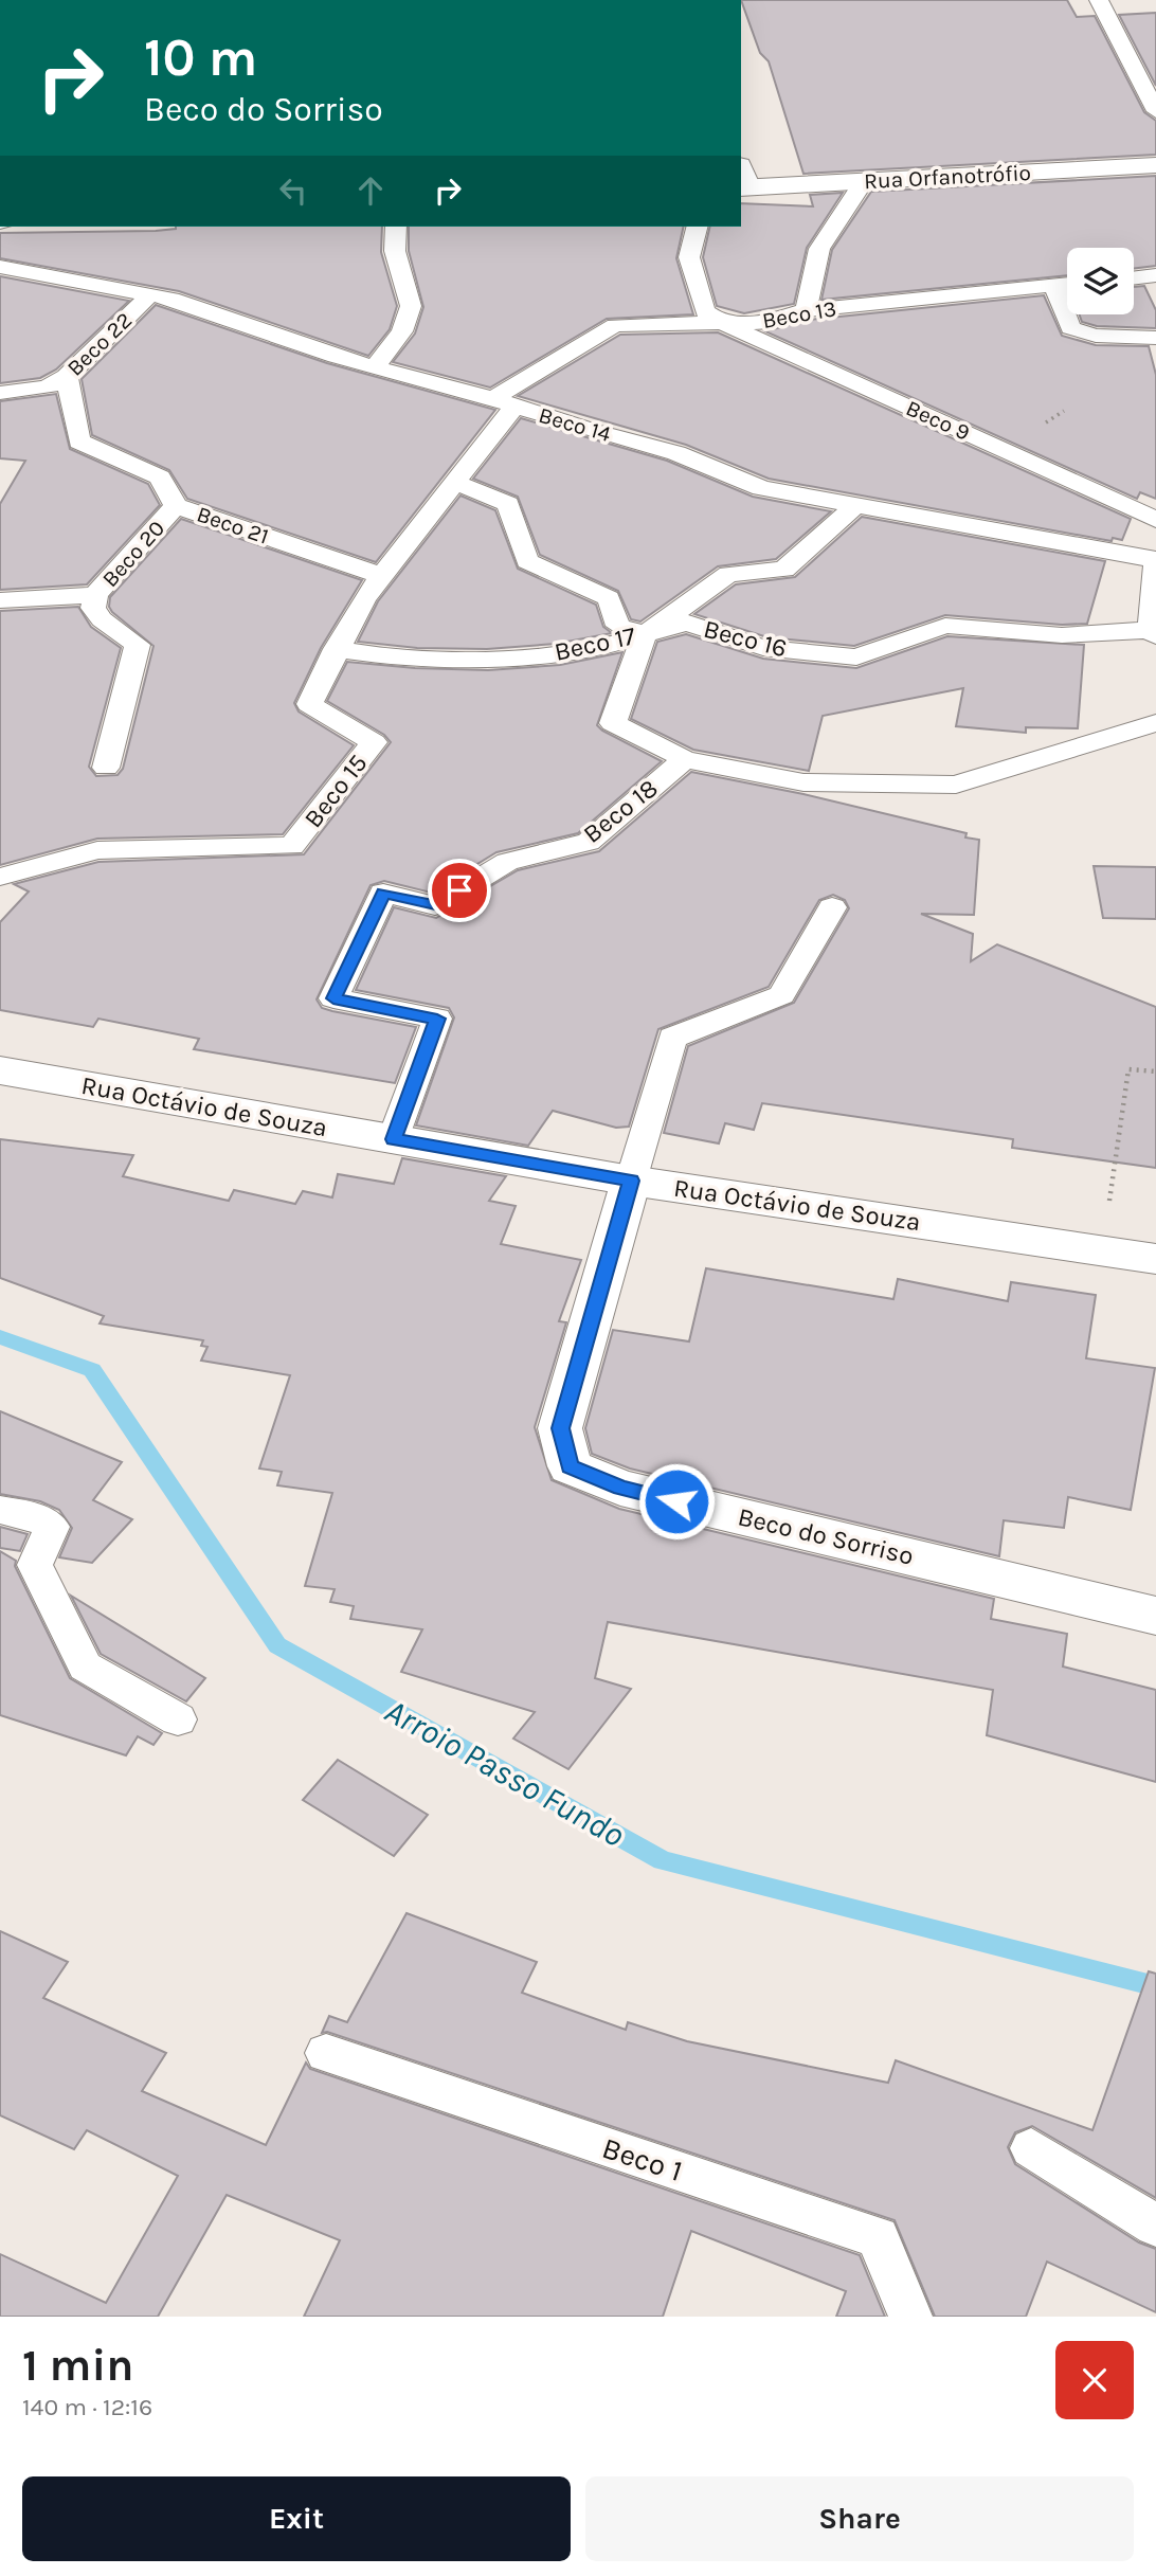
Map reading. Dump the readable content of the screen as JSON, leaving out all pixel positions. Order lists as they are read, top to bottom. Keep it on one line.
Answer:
{"streets":{"street":["Rua Orfanotrófio","Rua Octávio de Souza","Beco do Sorriso"],"lane":["Beco 13","Beco 22","Beco 9","Beco 14","Beco 21","Beco 20","Beco 16","Beco 17","Beco 15","Beco 18","Beco 1"]},"crossings":[["Beco 13","Beco 9"],["Beco 13","Beco 14"],["Beco 13","Beco 15"],["Beco 22","Beco 14"],["Beco 22","Beco 21"],["Beco 14","Beco 17"],["Beco 14","Beco 15"],["Beco 21","Beco 20"],["Beco 21","Beco 15"],["Beco 16","Beco 17"],["Beco 16","Beco 18"],["Beco 17","Beco 15"],["Beco 17","Beco 18"],["Beco 18","Rua Octávio de Souza"],["Rua Octávio de Souza","Beco do Sorriso"]],"water":["Arroio Passo Fundo"],"page":{"turn":["10 m","Beco do Sorriso"],"heading":["1 min","140 m · 12:16"],"buttons":["Exit","Share"]}}
